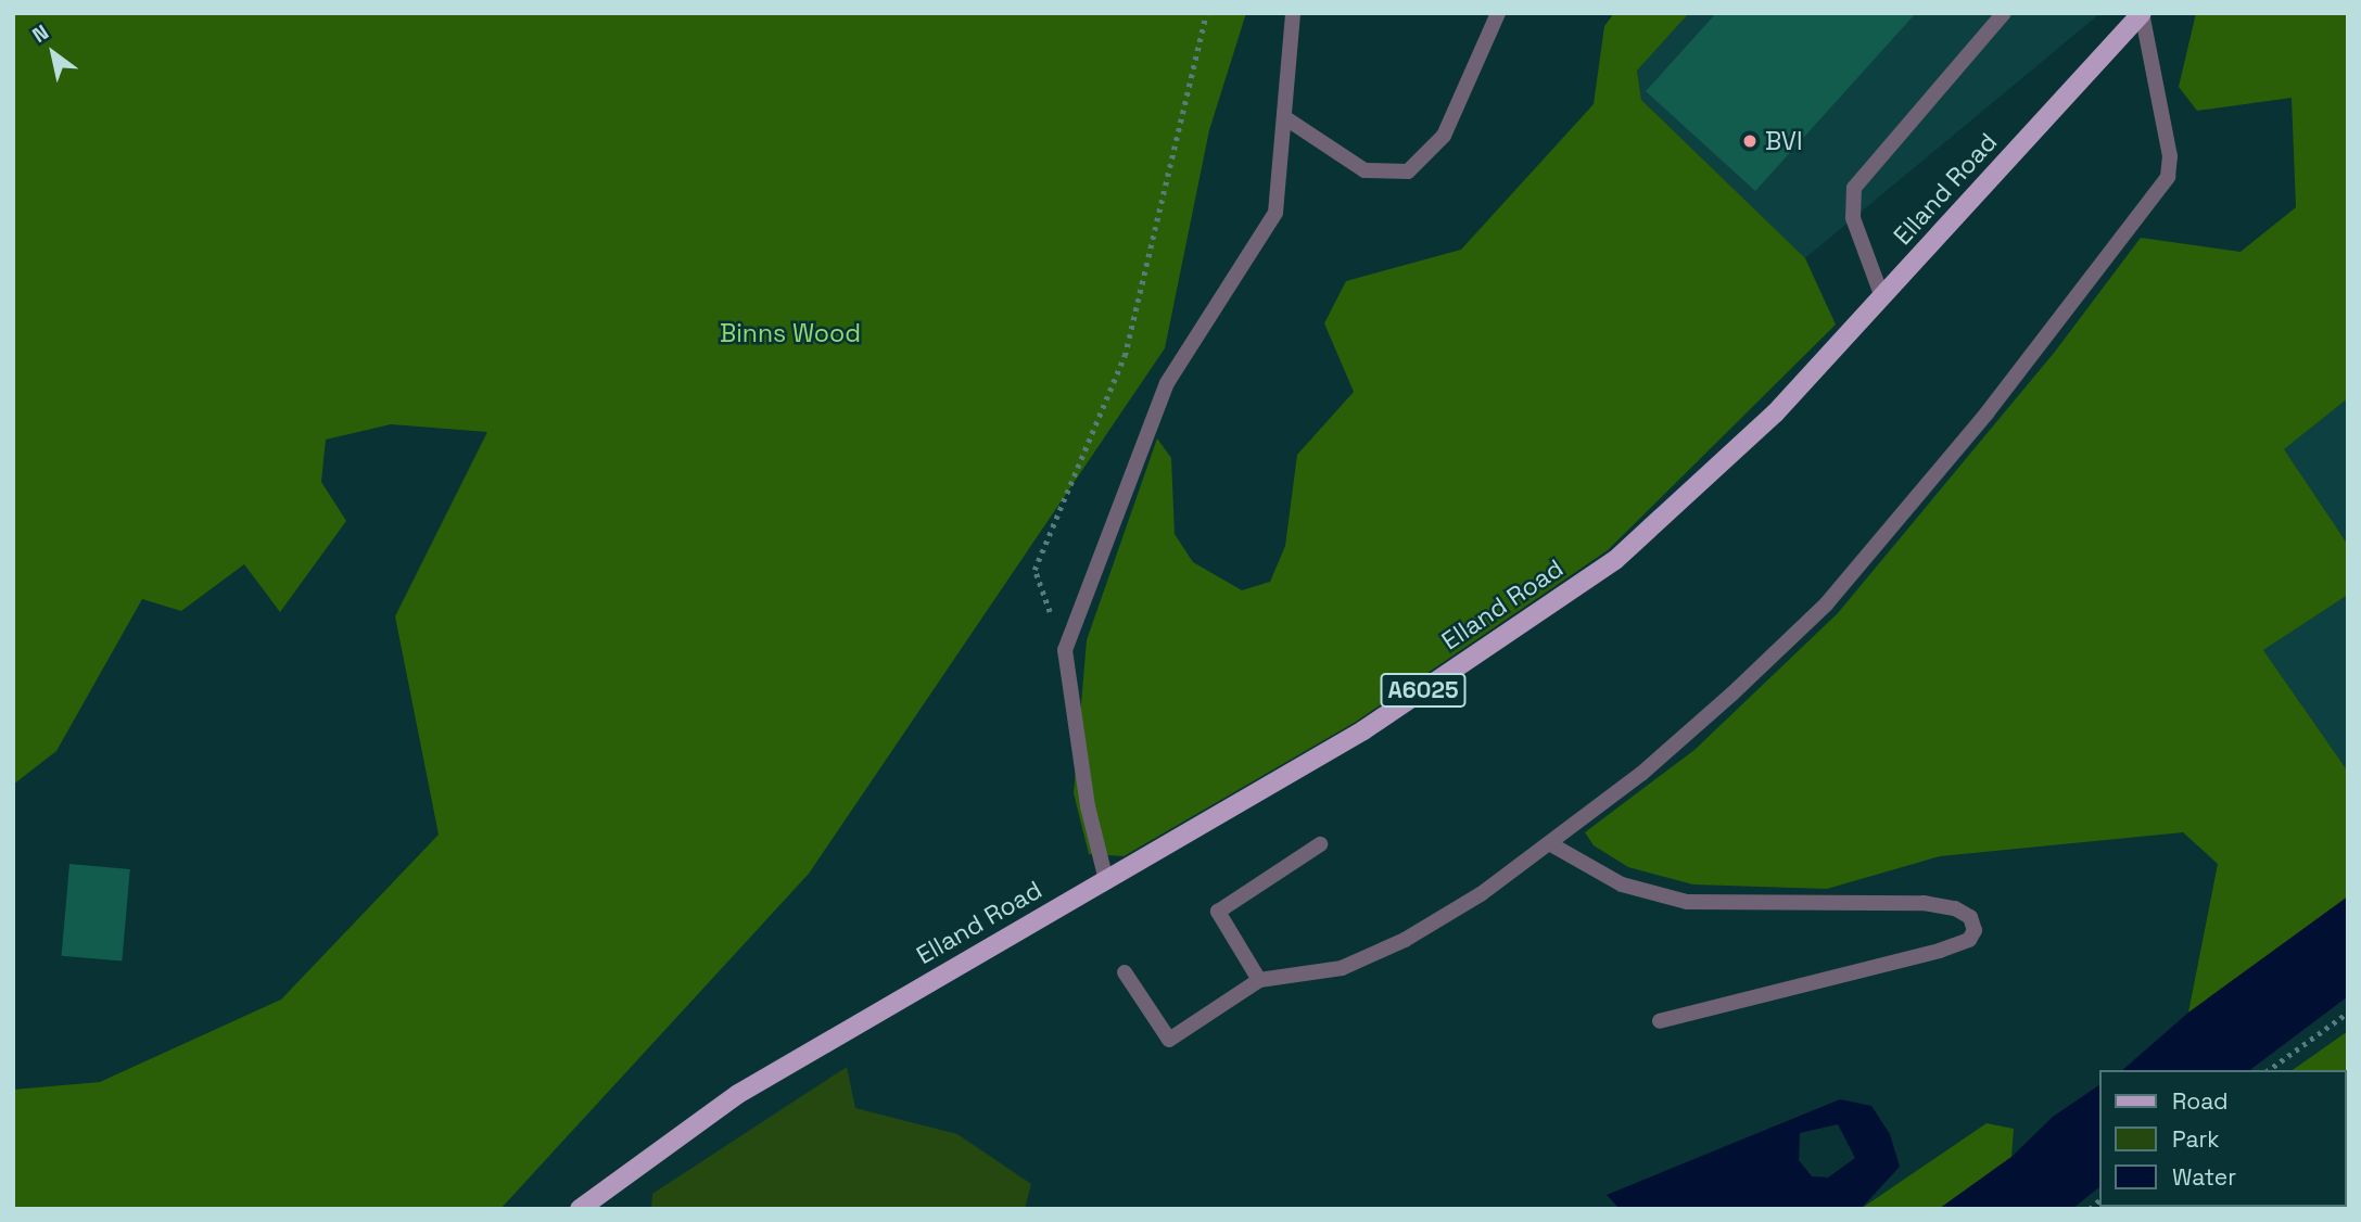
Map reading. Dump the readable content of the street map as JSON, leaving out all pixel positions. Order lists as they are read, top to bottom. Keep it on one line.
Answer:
{"streets":{"main road":["Elland Road","A6025"]},"parks":["Binns Wood"],"places":["BVI"],"legend":["Road","Park","Water"],"north":"top left"}
